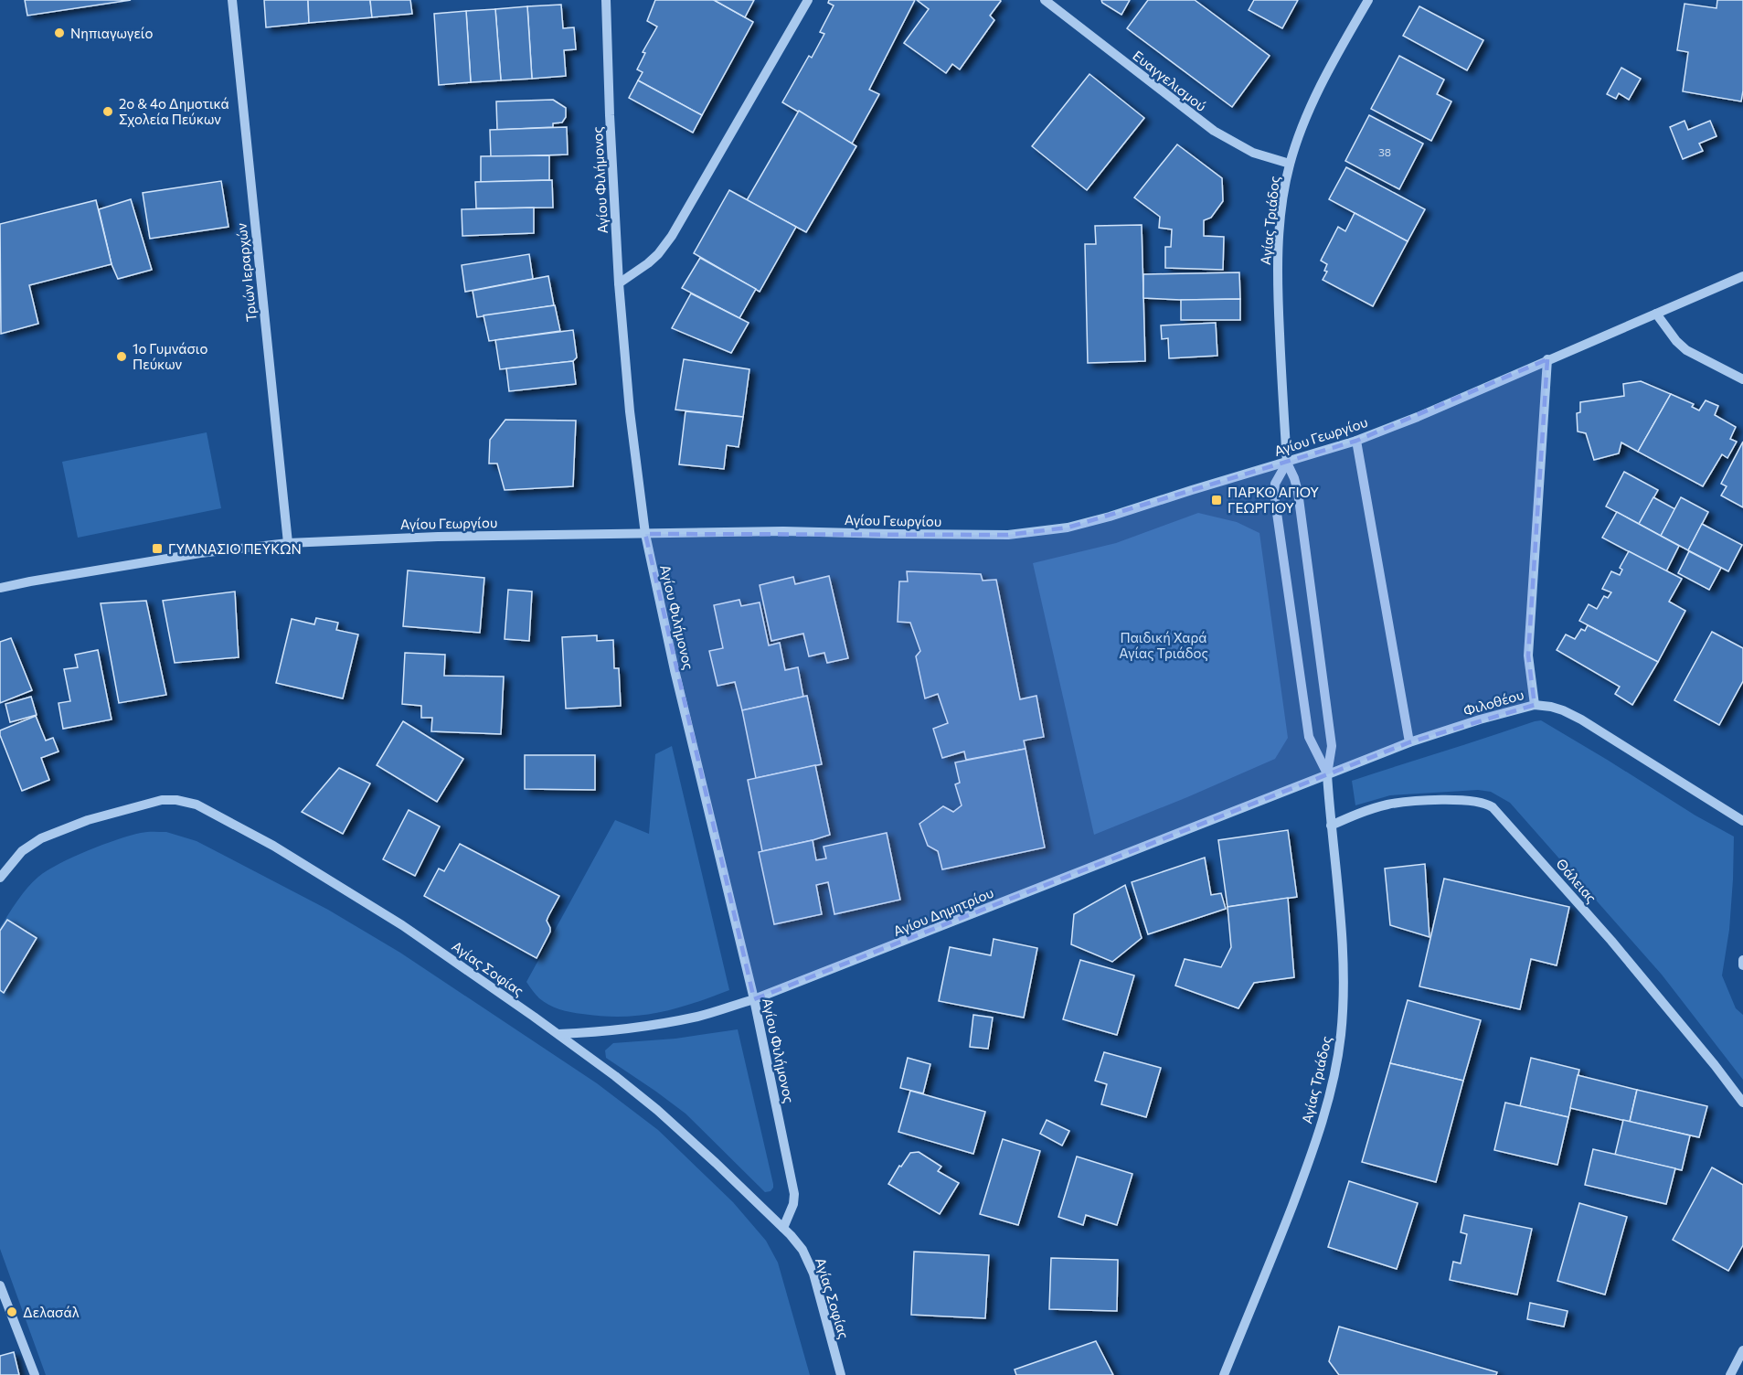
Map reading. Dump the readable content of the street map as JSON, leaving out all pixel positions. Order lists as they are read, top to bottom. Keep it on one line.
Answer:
{"streets":{"street":["Ευαγγελισμού","Αγίου Φιλήμονος","Αγίας Τριάδος","Τριών Ιεραρχών","Αγίου Γεωργίου","Φιλοθέου","Θάλειας","Αγίου Δημητρίου","Αγίας Σοφίας"]},"crossings":[["Ευαγγελισμού","Αγίας Τριάδος"],["Αγίου Φιλήμονος","Αγίου Γεωργίου"],["Αγίου Φιλήμονος","Αγίου Δημητρίου"],["Αγίου Φιλήμονος","Αγίας Σοφίας"],["Αγίας Τριάδος","Αγίου Γεωργίου"],["Αγίας Τριάδος","Φιλοθέου"],["Αγίας Τριάδος","Θάλειας"],["Αγίας Τριάδος","Αγίου Δημητρίου"],["Τριών Ιεραρχών","Αγίου Γεωργίου"],["Φιλοθέου","Αγίου Δημητρίου"],["Αγίου Δημητρίου","Αγίας Σοφίας"]],"parks":["Παιδική Χαρά Αγίας Τριάδος"],"places":{"other":["Νηπιαγωγείο","2ο & 4ο Δημοτικά Σχολεία Πεύκων","1ο Γυμνάσιο Πεύκων","Δελασάλ"],"transit":["ΠΑΡΚΟ ΑΓΙΟΥ ΓΕΩΡΓΙΟΥ","ΓΥΜΝΑΣΙΟ ΠΕΥΚΩΝ"]},"house_numbers":["38"]}
